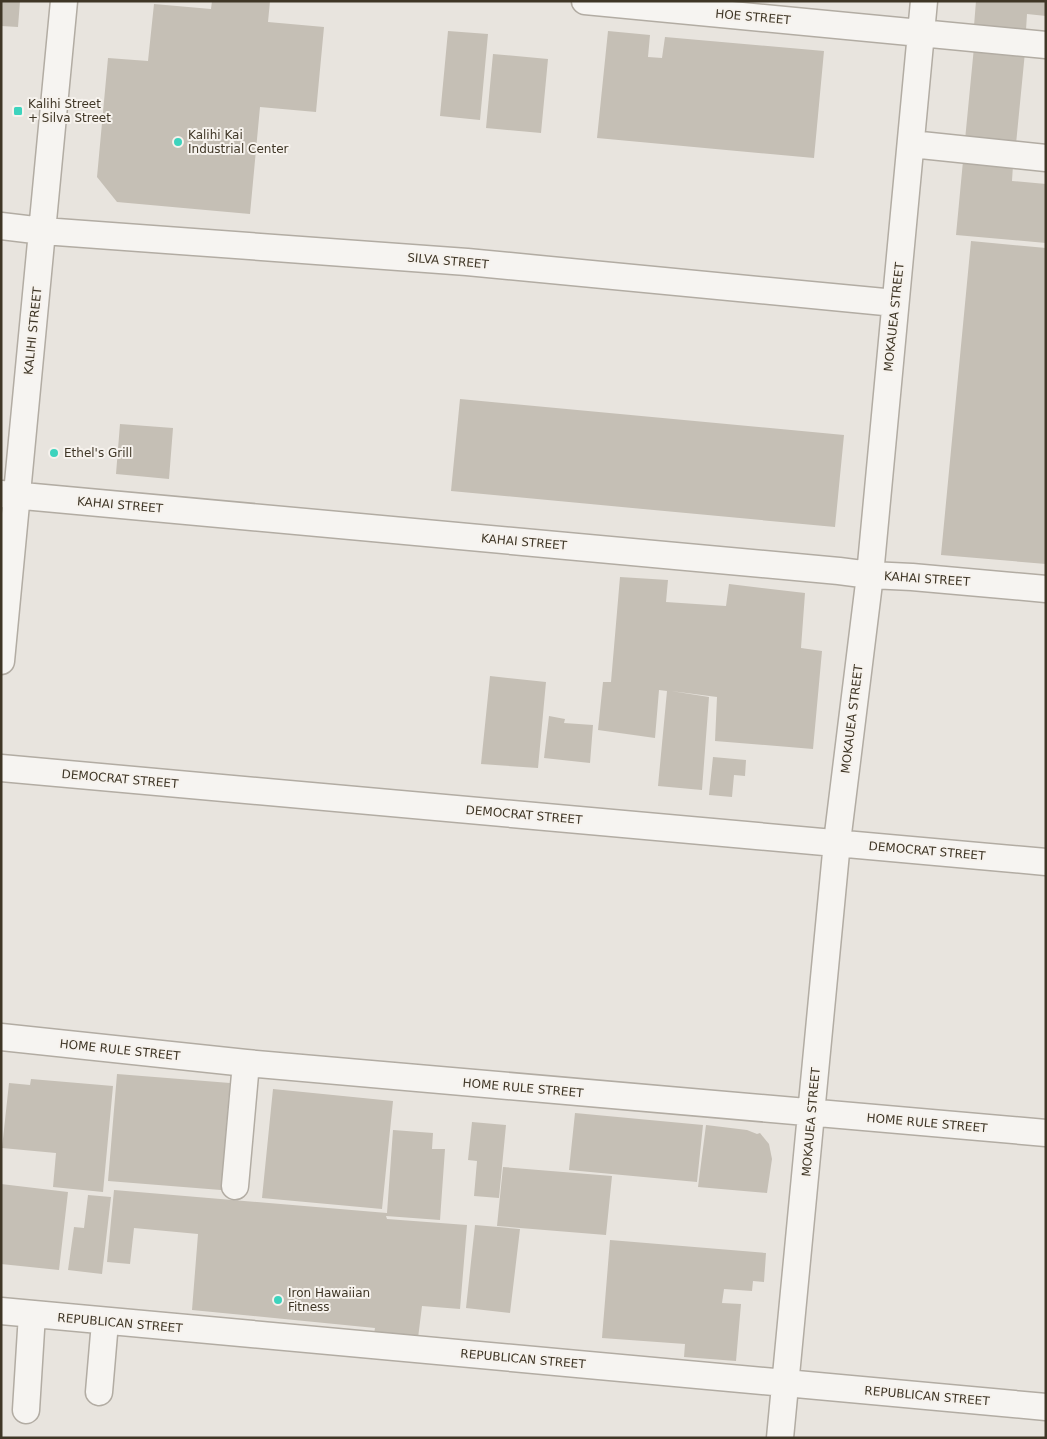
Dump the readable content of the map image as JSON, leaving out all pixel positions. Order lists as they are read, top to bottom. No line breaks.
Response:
{"streets":{"street":["HOE STREET","SILVA STREET","MOKAUEA STREET","KALIHI STREET","KAHAI STREET","DEMOCRAT STREET","HOME RULE STREET","REPUBLICAN STREET"]},"crossings":[["HOE STREET","MOKAUEA STREET"],["SILVA STREET","MOKAUEA STREET"],["SILVA STREET","KALIHI STREET"],["MOKAUEA STREET","KAHAI STREET"],["MOKAUEA STREET","DEMOCRAT STREET"],["MOKAUEA STREET","HOME RULE STREET"],["MOKAUEA STREET","REPUBLICAN STREET"],["KALIHI STREET","KAHAI STREET"]],"places":{"transit":["Kalihi Street + Silva Street"],"other":["Kalihi Kai Industrial Center","Ethel's Grill","Iron Hawaiian Fitness"]}}
